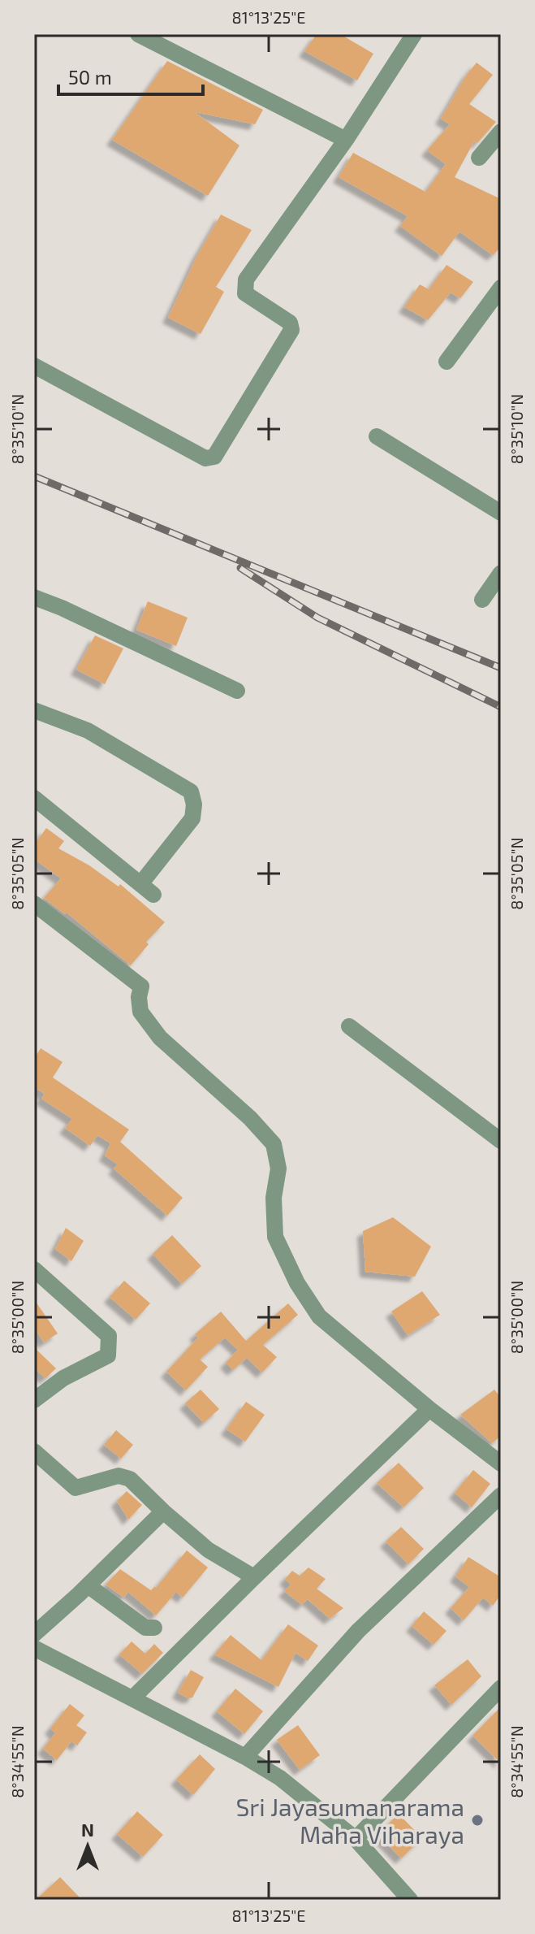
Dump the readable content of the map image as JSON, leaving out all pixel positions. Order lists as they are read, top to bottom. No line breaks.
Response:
{"places":["Sri Jayasumanarama Maha Viharaya"],"scale_bar":"50 m","north":"top","coordinates":["81°13'25\"E","8°35'10\"N","8°35'05\"N","8°35'00\"N","8°34'55\"N"]}
